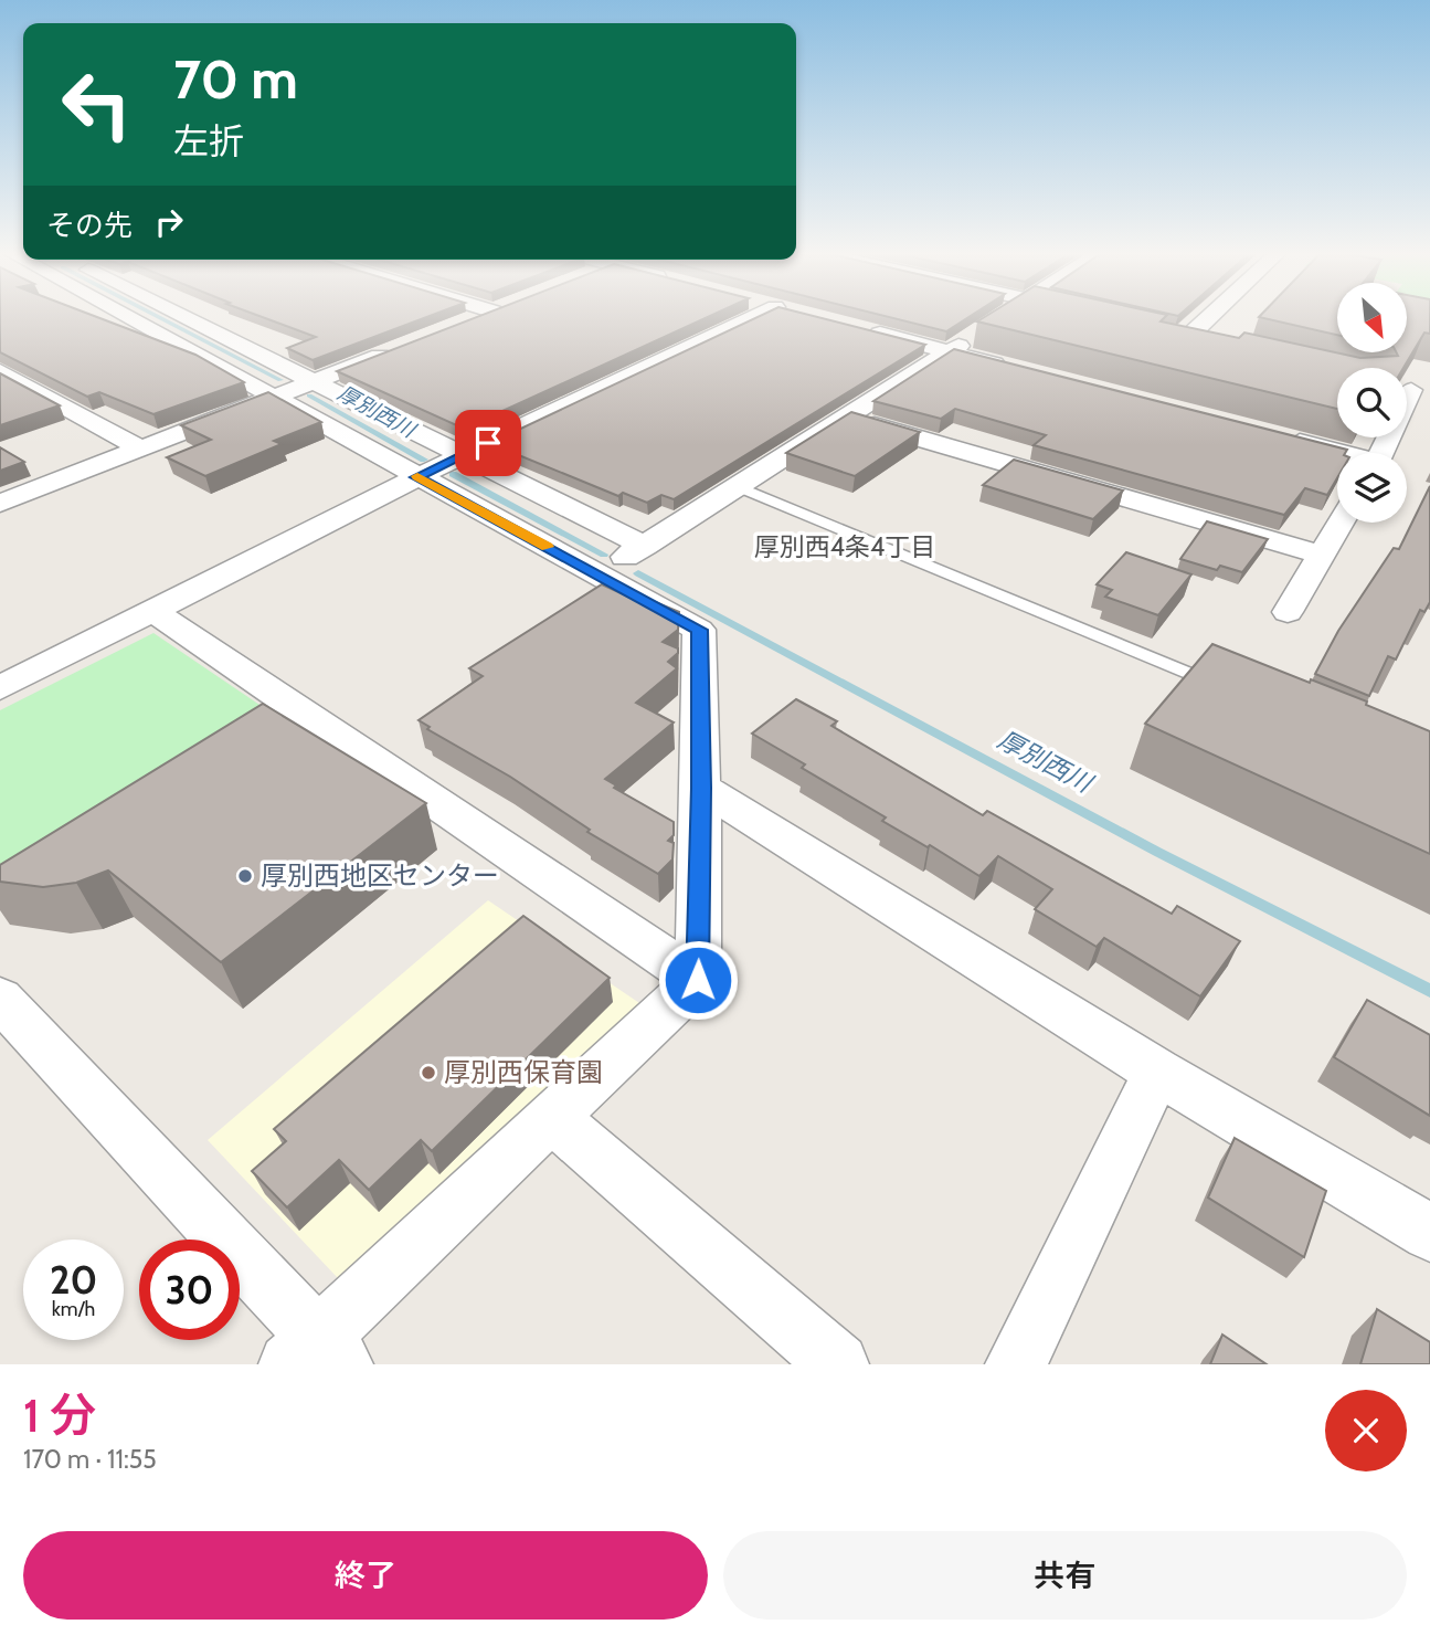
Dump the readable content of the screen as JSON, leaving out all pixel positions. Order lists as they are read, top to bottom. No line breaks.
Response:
{"districts":["厚別西4条4丁目"],"water":["厚別西川"],"places":["厚別西地区センター","厚別西保育園"],"north":"bottom right","page":{"turn":["70 m","左折"],"then":"その先","speed":"20 km/h","limit":"30","heading":["1 分","170 m · 11:55"],"buttons":["終了","共有"]}}
